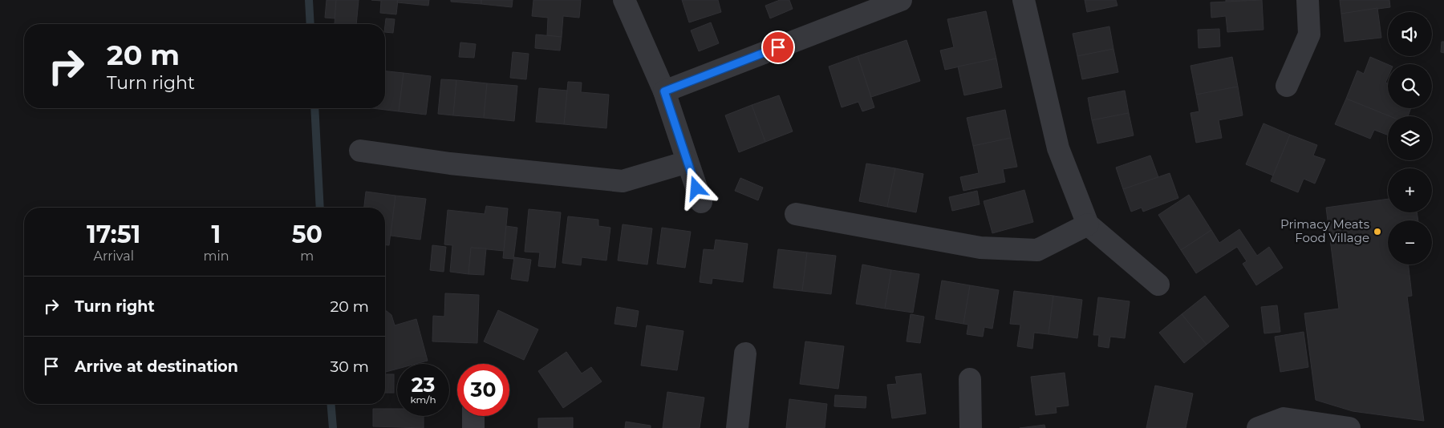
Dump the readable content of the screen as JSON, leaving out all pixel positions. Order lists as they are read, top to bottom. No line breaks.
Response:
{"places":["Primacy Meats Food Village"],"page":{"map_buttons":["+","−"],"turn":["20 m","Turn right"],"eta":["17:51","Arrival","1","min","50","m"],"list":[{"name":"Turn right","value":"20 m"},{"name":"Arrive at destination","value":"30 m"}],"speed":"23 km/h","limit":"30"}}
